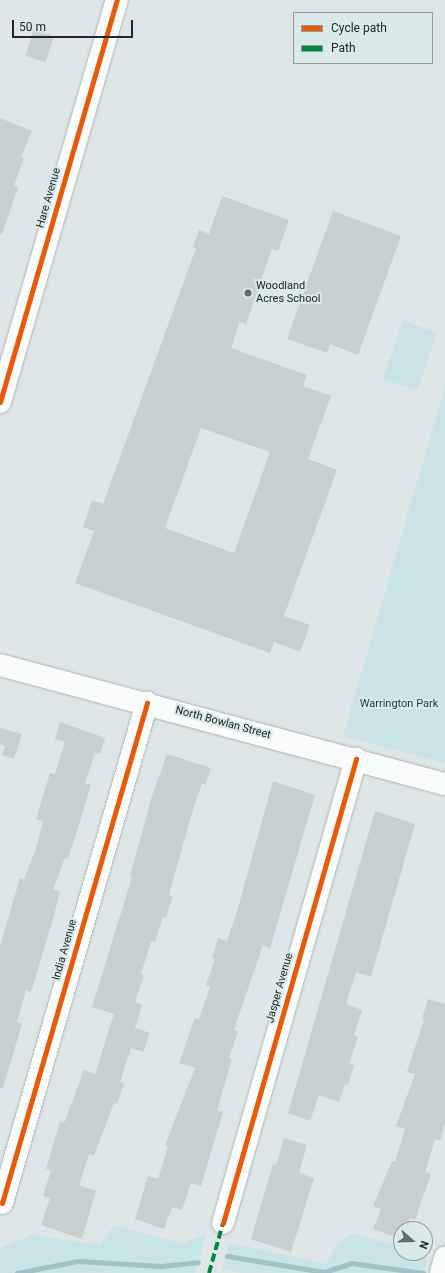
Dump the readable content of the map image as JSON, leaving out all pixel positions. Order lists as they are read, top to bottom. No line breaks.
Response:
{"streets":{"street":["Hare Avenue","North Bowlan Street","India Avenue","Jasper Avenue"]},"crossings":[["North Bowlan Street","India Avenue"],["North Bowlan Street","Jasper Avenue"]],"parks":["Warrington Park"],"places":["Woodland Acres School"],"legend":["Cycle path","Path"],"scale_bar":"50 m","north":"right"}
